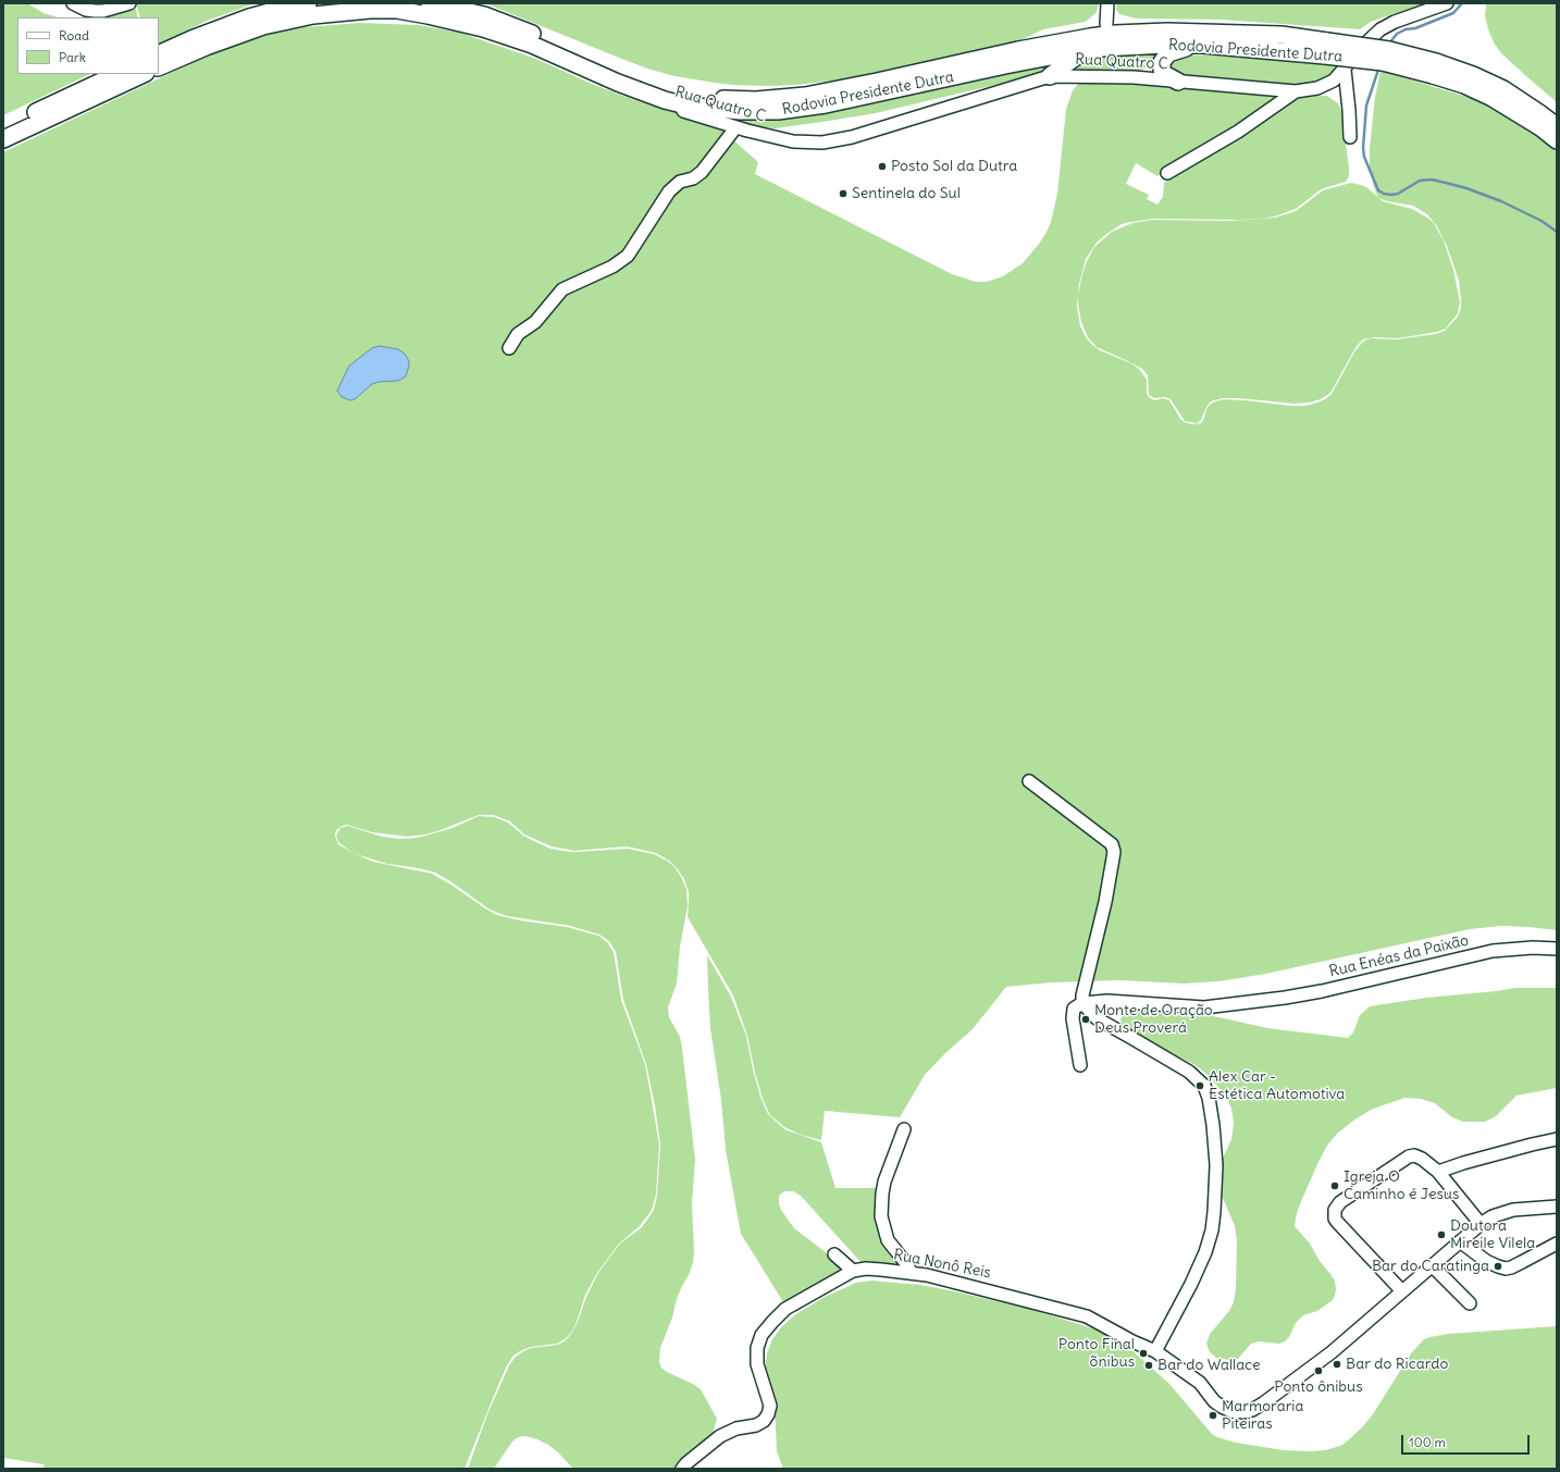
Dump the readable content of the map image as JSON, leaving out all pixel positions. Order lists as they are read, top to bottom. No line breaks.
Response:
{"streets":{"highway":["Rodovia Presidente Dutra"],"street":["Rua Quatro C","Rua Enéas da Paixão","Rua Nonô Reis"]},"crossings":[["Rodovia Presidente Dutra","Rua Quatro C"]],"places":["Posto Sol da Dutra","Sentinela do Sul","Monte de Oração Deus Proverá","Alex Car - Estética Automotiva","Igreja O Caminho é Jesus","Doutora Mireile Vilela","Bar do Caratinga","Ponto Final õnibus","Bar do Ricardo","Bar do Wallace","Ponto ônibus","Marmoraria Piteiras"],"legend":["Road","Park"],"scale_bar":"100 m"}
